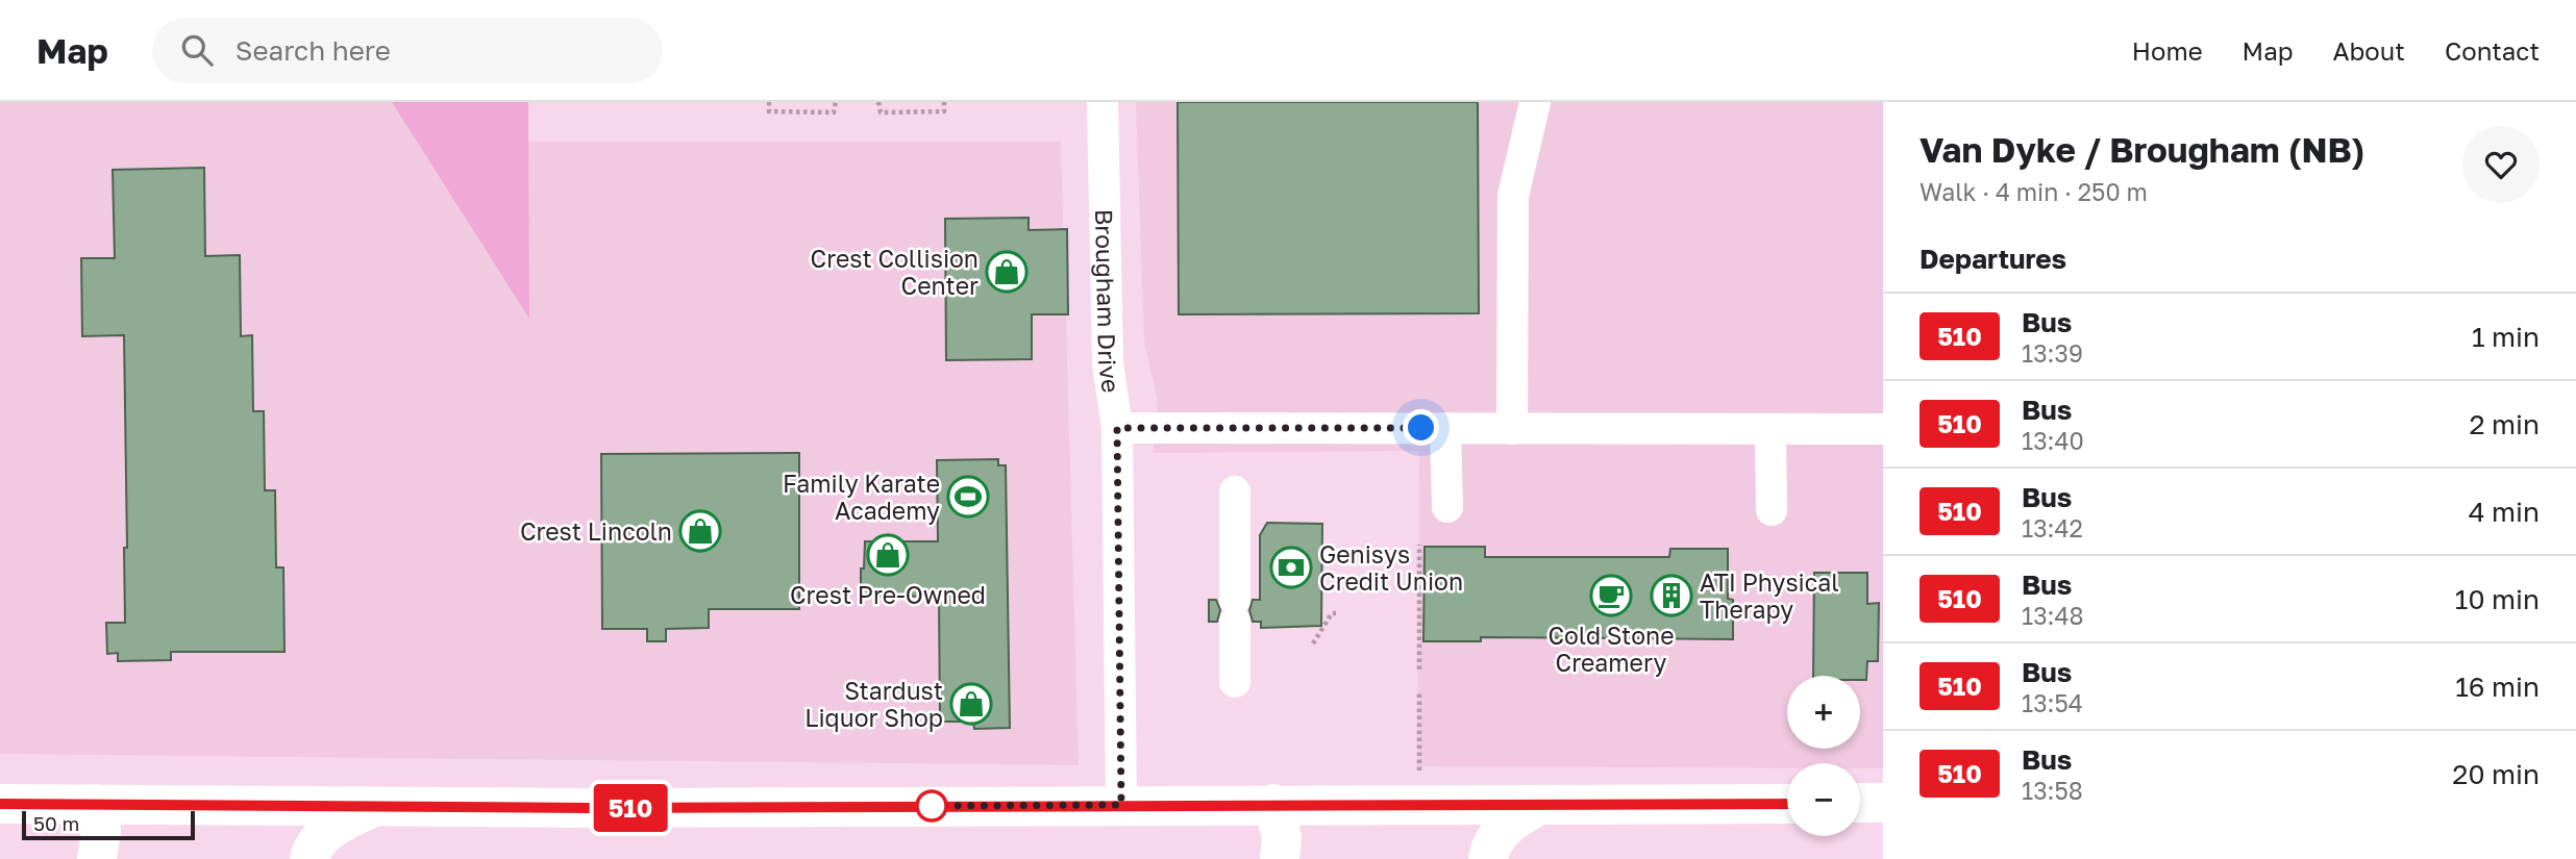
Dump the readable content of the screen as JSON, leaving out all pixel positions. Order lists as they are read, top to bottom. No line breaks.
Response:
{"streets":{"street":["Brougham Drive"]},"places":{"shop":["Crest Collision Center","Crest Lincoln","Crest Pre-Owned","Stardust Liquor Shop"],"sports":["Family Karate Academy"],"bank":["Genisys Credit Union"],"cafe":["Cold Stone Creamery"],"building":["ATI Physical Therapy"]},"lines":["bus line 510"],"scale_bar":"50 m","page":{"header":"Map","search":"Search here","nav":["Home","Map","About","Contact"],"on_map":"510","heading":[["Van Dyke / Brougham (NB)","Walk · 4 min · 250 m"],"Departures"],"list":[{"mark":"510","name":"Bus","note":"13:39","value":"1 min"},{"mark":"510","name":"Bus","note":"13:40","value":"2 min"},{"mark":"510","name":"Bus","note":"13:42","value":"4 min"},{"mark":"510","name":"Bus","note":"13:48","value":"10 min"},{"mark":"510","name":"Bus","note":"13:54","value":"16 min"},{"mark":"510","name":"Bus","note":"13:58","value":"20 min"}],"map_buttons":["+","−"],"scale":"50 m"}}
